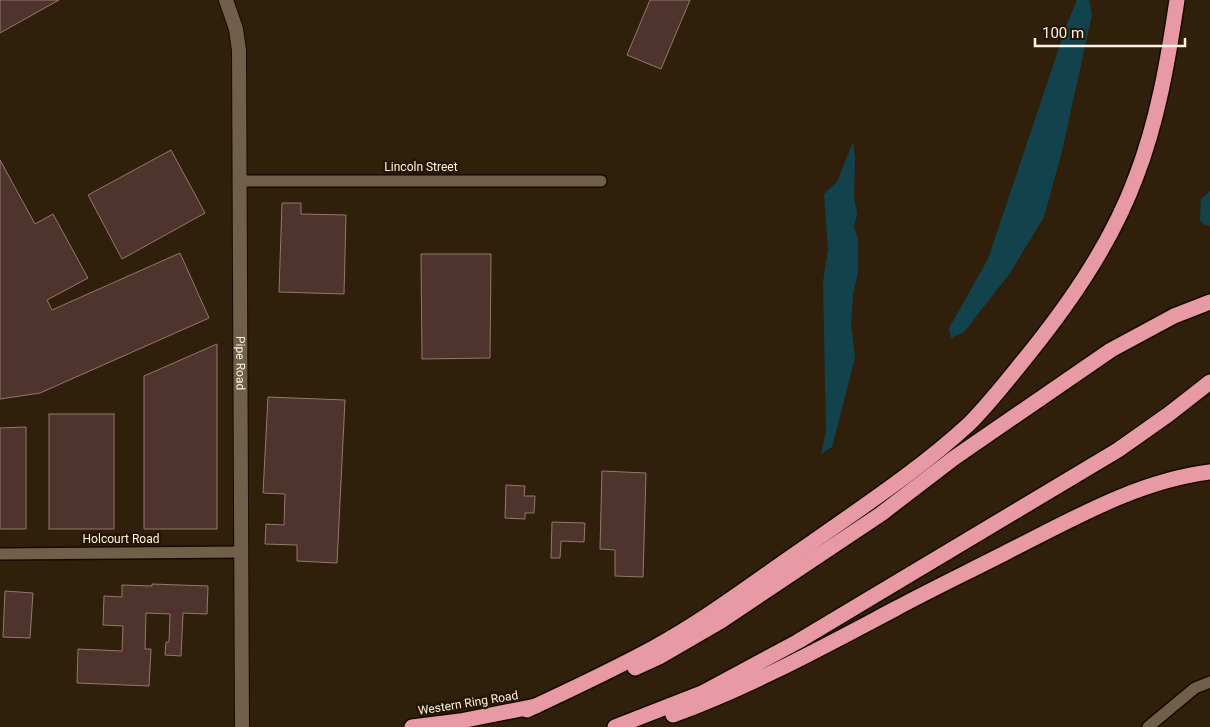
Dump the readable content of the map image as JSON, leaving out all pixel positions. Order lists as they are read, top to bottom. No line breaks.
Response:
{"streets":{"highway":["Western Ring Road"],"street":["Lincoln Street","Pipe Road","Holcourt Road"]},"crossings":[["Lincoln Street","Pipe Road"],["Pipe Road","Holcourt Road"]],"scale_bar":"100 m"}
